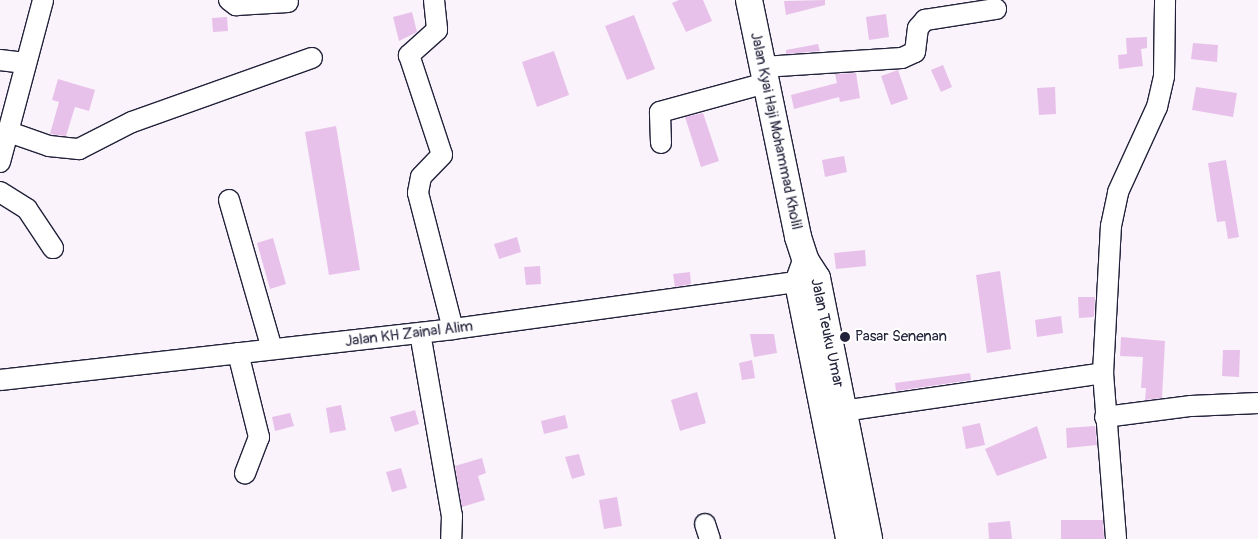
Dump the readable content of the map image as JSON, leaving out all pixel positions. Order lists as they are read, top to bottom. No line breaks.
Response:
{"streets":{"main road":["Jalan Kyai Haji Mohammad Kholil","Jalan Teuku Umar"],"street":["Jalan KH Zainal Alim"]},"crossings":[["Jalan Kyai Haji Mohammad Kholil","Jalan Teuku Umar"],["Jalan Kyai Haji Mohammad Kholil","Jalan KH Zainal Alim"],["Jalan Teuku Umar","Jalan KH Zainal Alim"]],"places":["Pasar Senenan"]}
